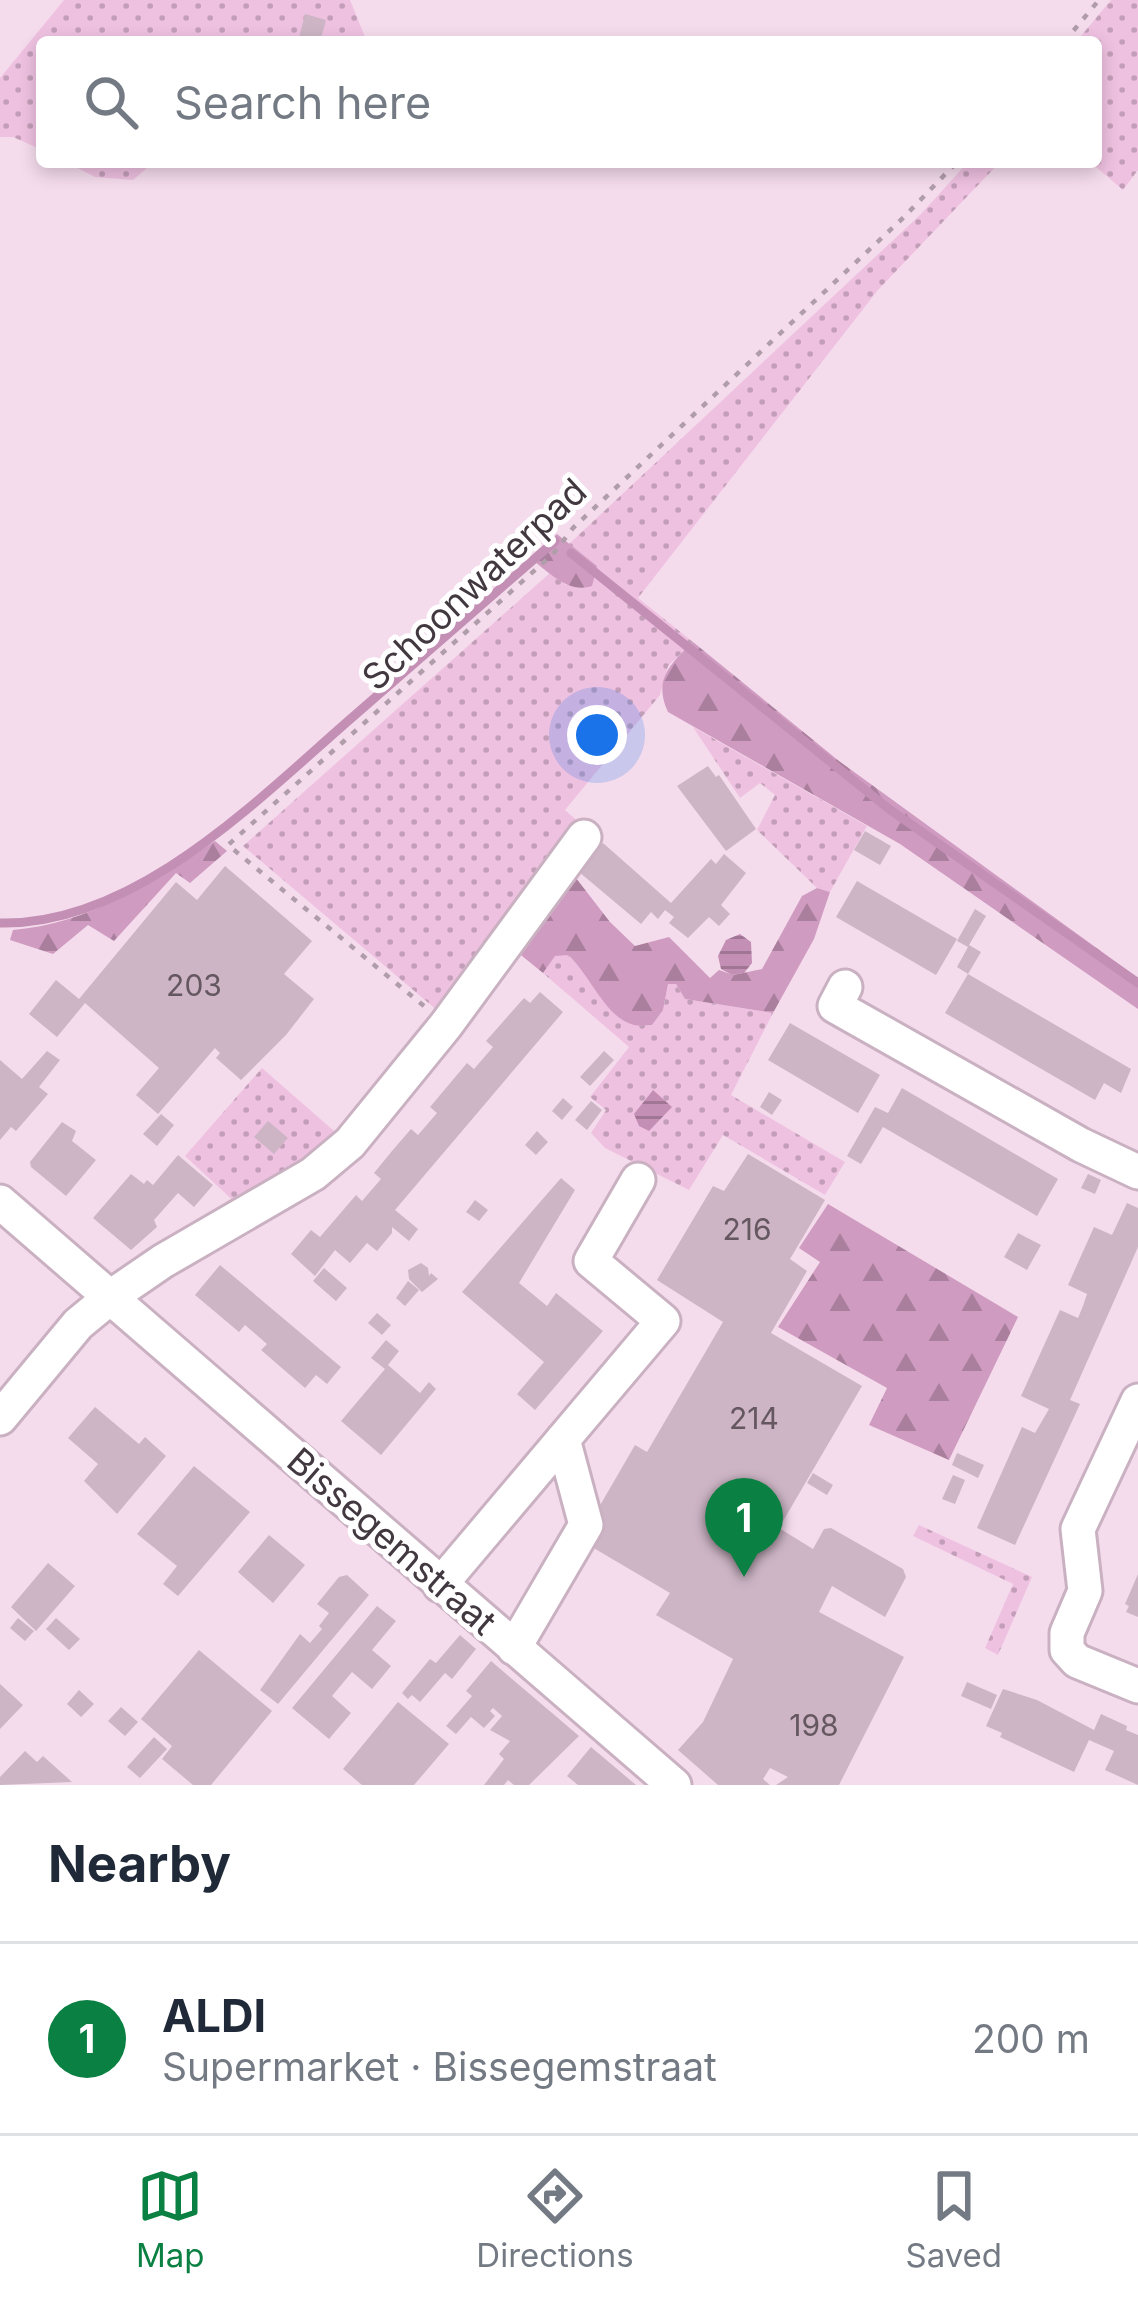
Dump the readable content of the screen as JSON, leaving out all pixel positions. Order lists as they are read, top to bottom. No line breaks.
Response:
{"streets":{"street":["Bissegemstraat"],"path":["Schoonwaterpad"]},"house_numbers":["203","216","214","198"],"page":{"search":"Search here","pins":"1","heading":"Nearby","list":[{"mark":"1","name":"ALDI","note":"Supermarket · Bissegemstraat","value":"200 m"}],"nav":["Map","Directions","Saved"]}}
